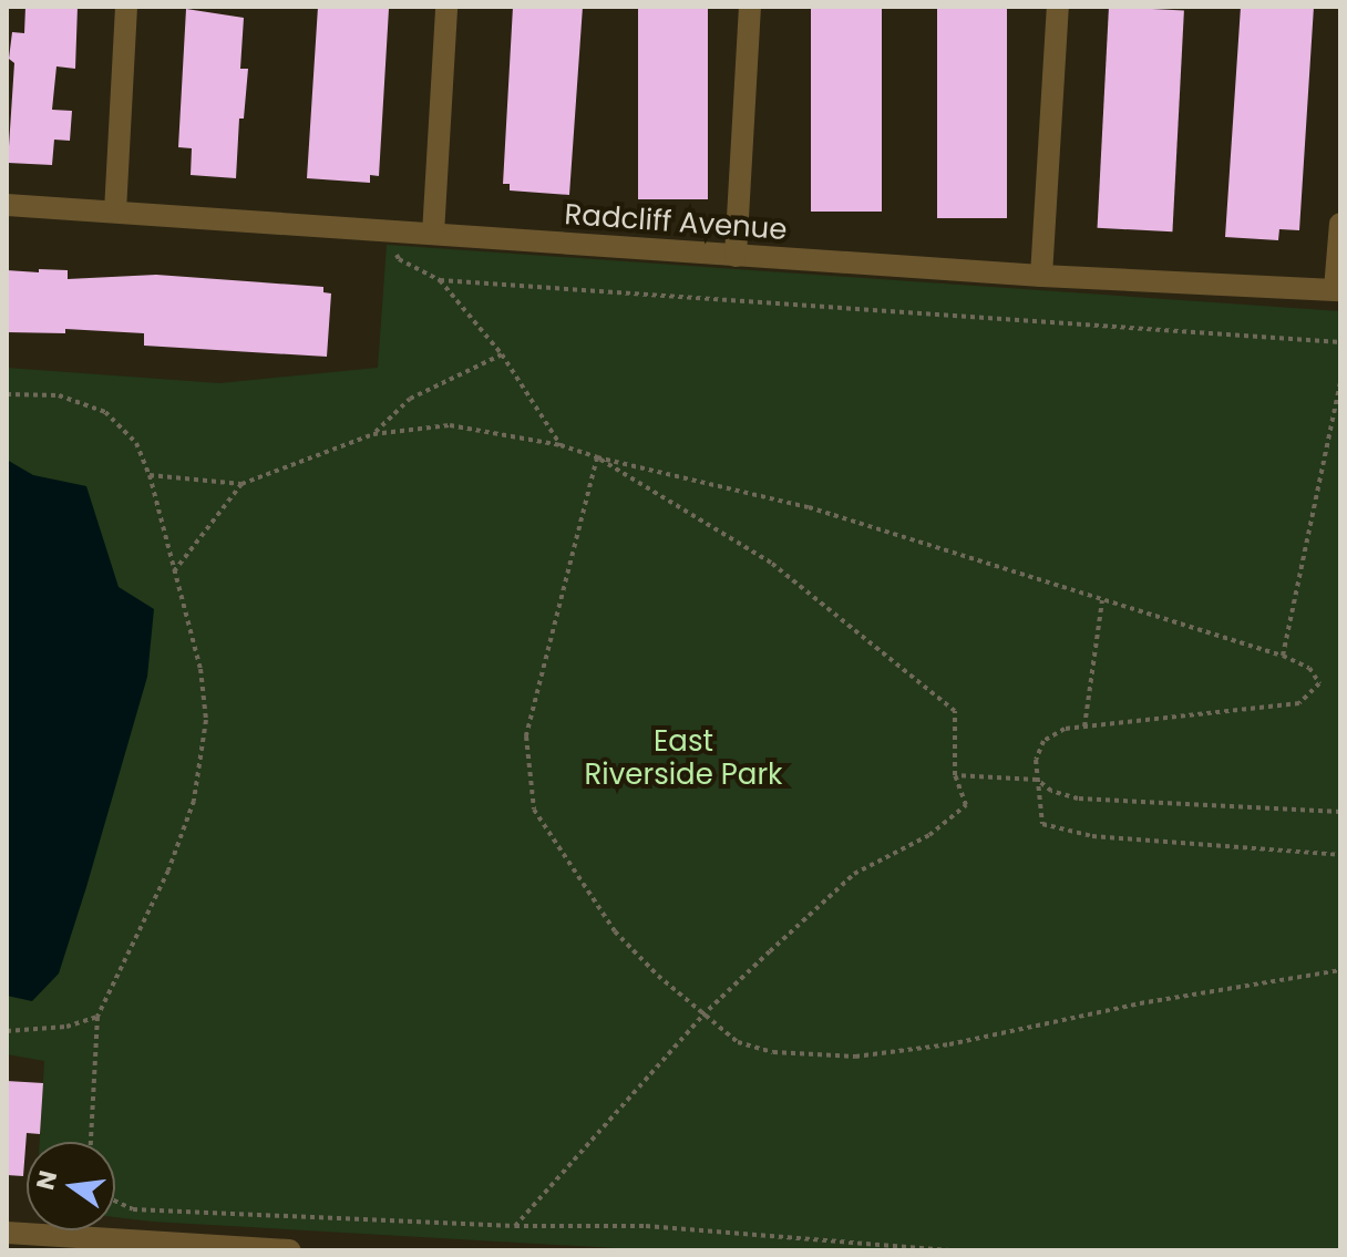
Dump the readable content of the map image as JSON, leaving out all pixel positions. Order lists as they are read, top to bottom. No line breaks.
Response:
{"streets":{"street":["Radcliff Avenue"]},"parks":["East Riverside Park"],"north":"left"}
